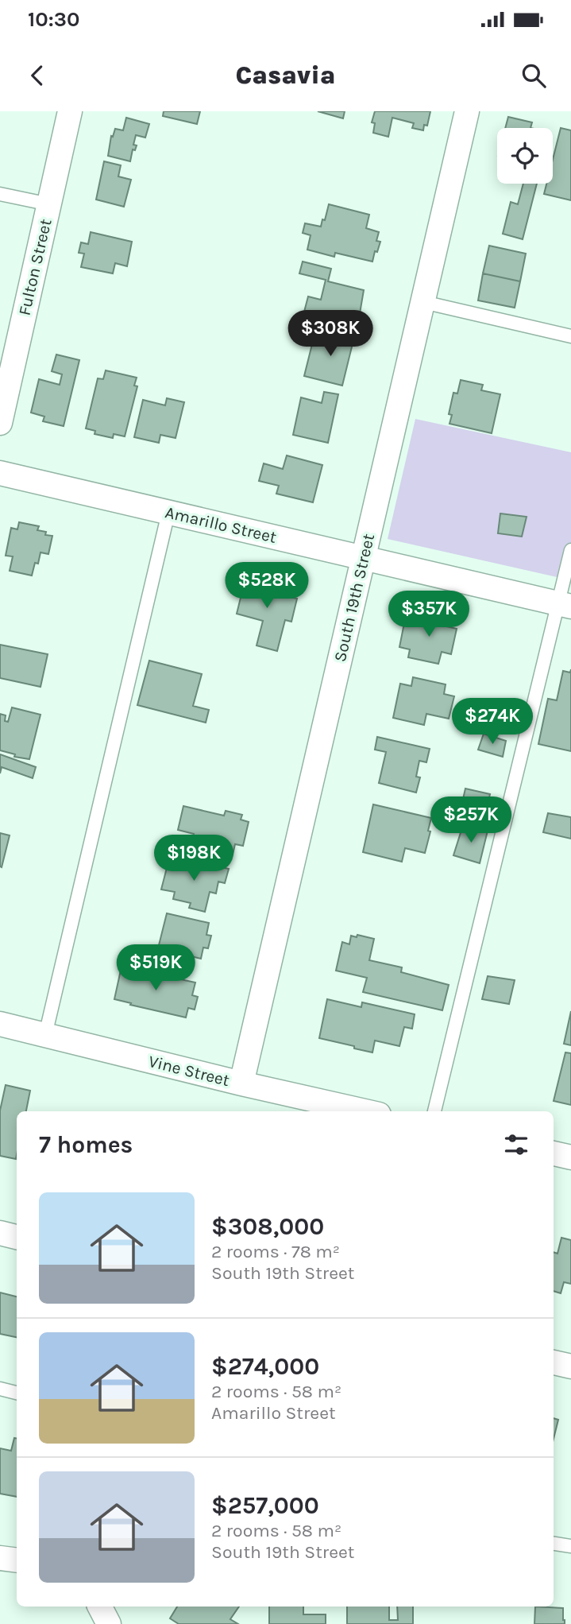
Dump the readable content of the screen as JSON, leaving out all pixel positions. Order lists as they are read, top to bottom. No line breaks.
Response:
{"streets":{"street":["Fulton Street","Amarillo Street","South 19th Street","Vine Street"]},"crossings":[["Amarillo Street","South 19th Street"],["South 19th Street","Vine Street"]],"page":{"status":"10:30","header":"Casavia","price":["$308K","$528K","$357K","$274K","$257K","$198K","$519K"],"heading":"7 homes","list":[{"name":"$308,000","note":"2 rooms · 78 m² · South 19th Street"},{"name":"$274,000","note":"2 rooms · 58 m² · Amarillo Street"},{"name":"$257,000","note":"2 rooms · 58 m² · South 19th Street"}]}}
